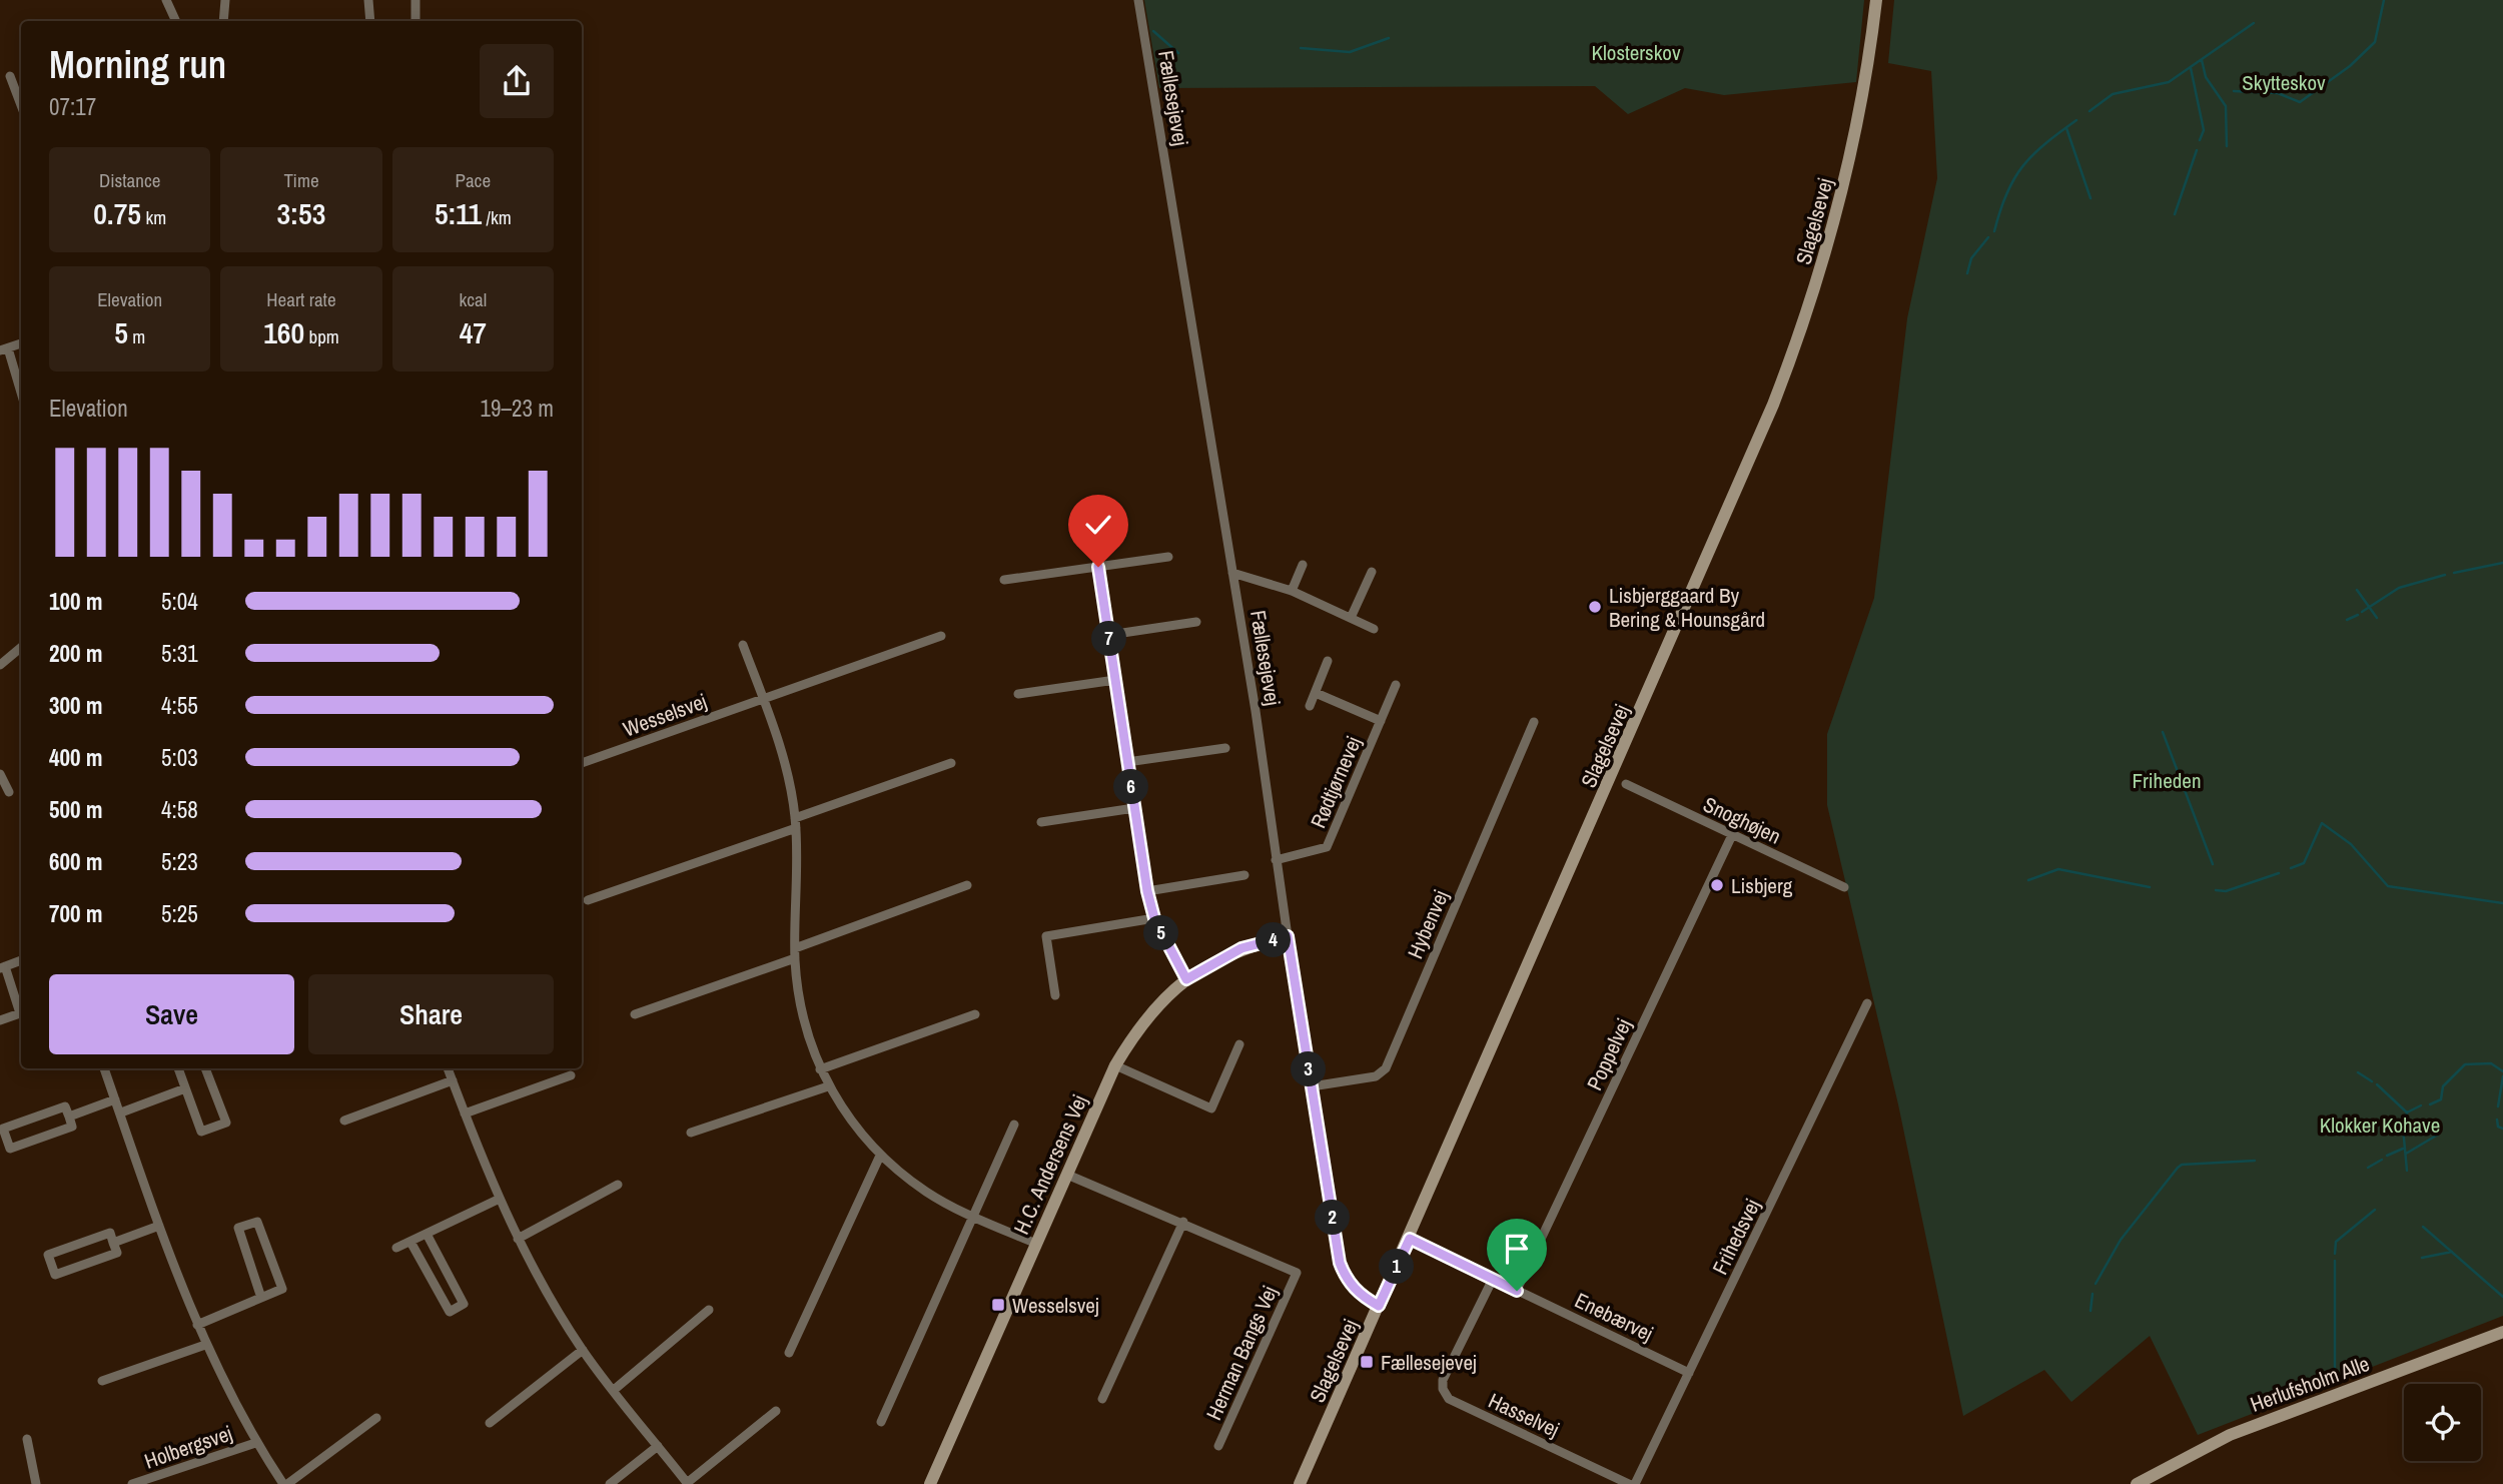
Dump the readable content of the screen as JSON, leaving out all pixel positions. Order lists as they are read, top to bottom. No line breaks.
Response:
{"streets":{"street":["Fællesejevej","Slagelsevej","Wesselsvej","Rødtjørnevej","Snoghøjen","Hybenvej","Poppelvej","H.C. Andersens Vej","Frihedsvej","Enebærvej","Herman Bangs Vej","Herlufsholm Alle","Hasselvej","Holbergsvej"]},"crossings":[["Fællesejevej","Slagelsevej"],["Fællesejevej","Rødtjørnevej"],["Fællesejevej","Hybenvej"],["Fællesejevej","H.C. Andersens Vej"],["Slagelsevej","Enebærvej"],["Snoghøjen","Poppelvej"],["Poppelvej","Enebærvej"],["H.C. Andersens Vej","Herman Bangs Vej"],["Frihedsvej","Enebærvej"],["Enebærvej","Hasselvej"]],"parks":["Klosterskov","Skytteskov","Friheden","Klokker Kohave"],"places":{"other":["Lisbjerggaard By Bering & Hounsgård","Lisbjerg"],"transit":["Wesselsvej","Fællesejevej"]},"page":{"heading":["Morning run","07:17"],"stats":[["Distance","0.75 km"],["Time","3:53"],["Pace","5:11 /km"],["Elevation","5 m"],["Heart rate","160 bpm"],["kcal","47"]],"chart":["Elevation","19–23 m"],"list":[{"name":"100 m","note":"5:04"},{"name":"200 m","note":"5:31"},{"name":"300 m","note":"4:55"},{"name":"400 m","note":"5:03"},{"name":"500 m","note":"4:58"},{"name":"600 m","note":"5:23"},{"name":"700 m","note":"5:25"}],"pins":["7","6","5","4","3","2","1"],"buttons":["Save","Share"]}}
